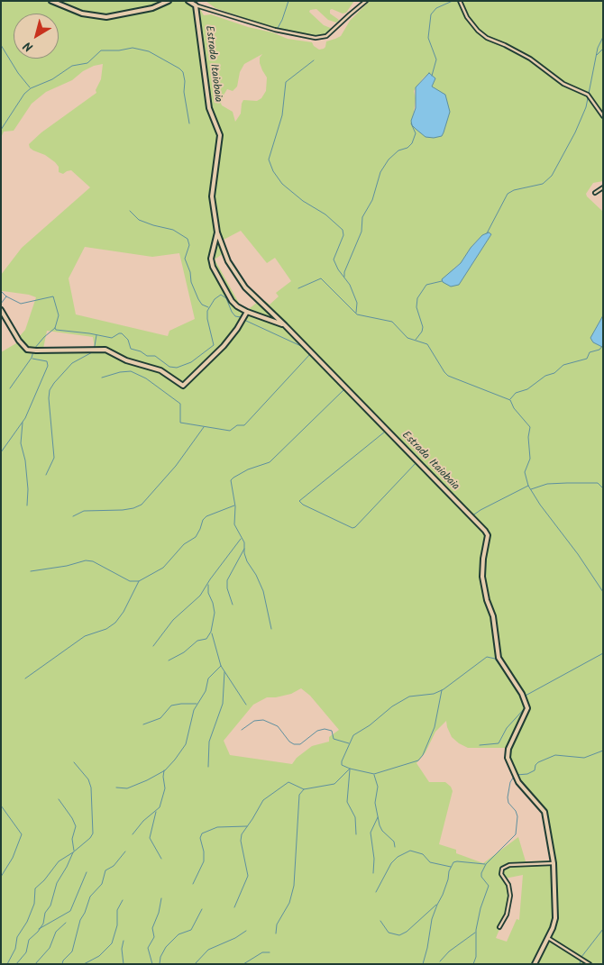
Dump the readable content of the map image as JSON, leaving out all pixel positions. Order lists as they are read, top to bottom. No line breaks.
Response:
{"streets":{"street":["Estrada Itaiobaia"]},"north":"bottom left"}
